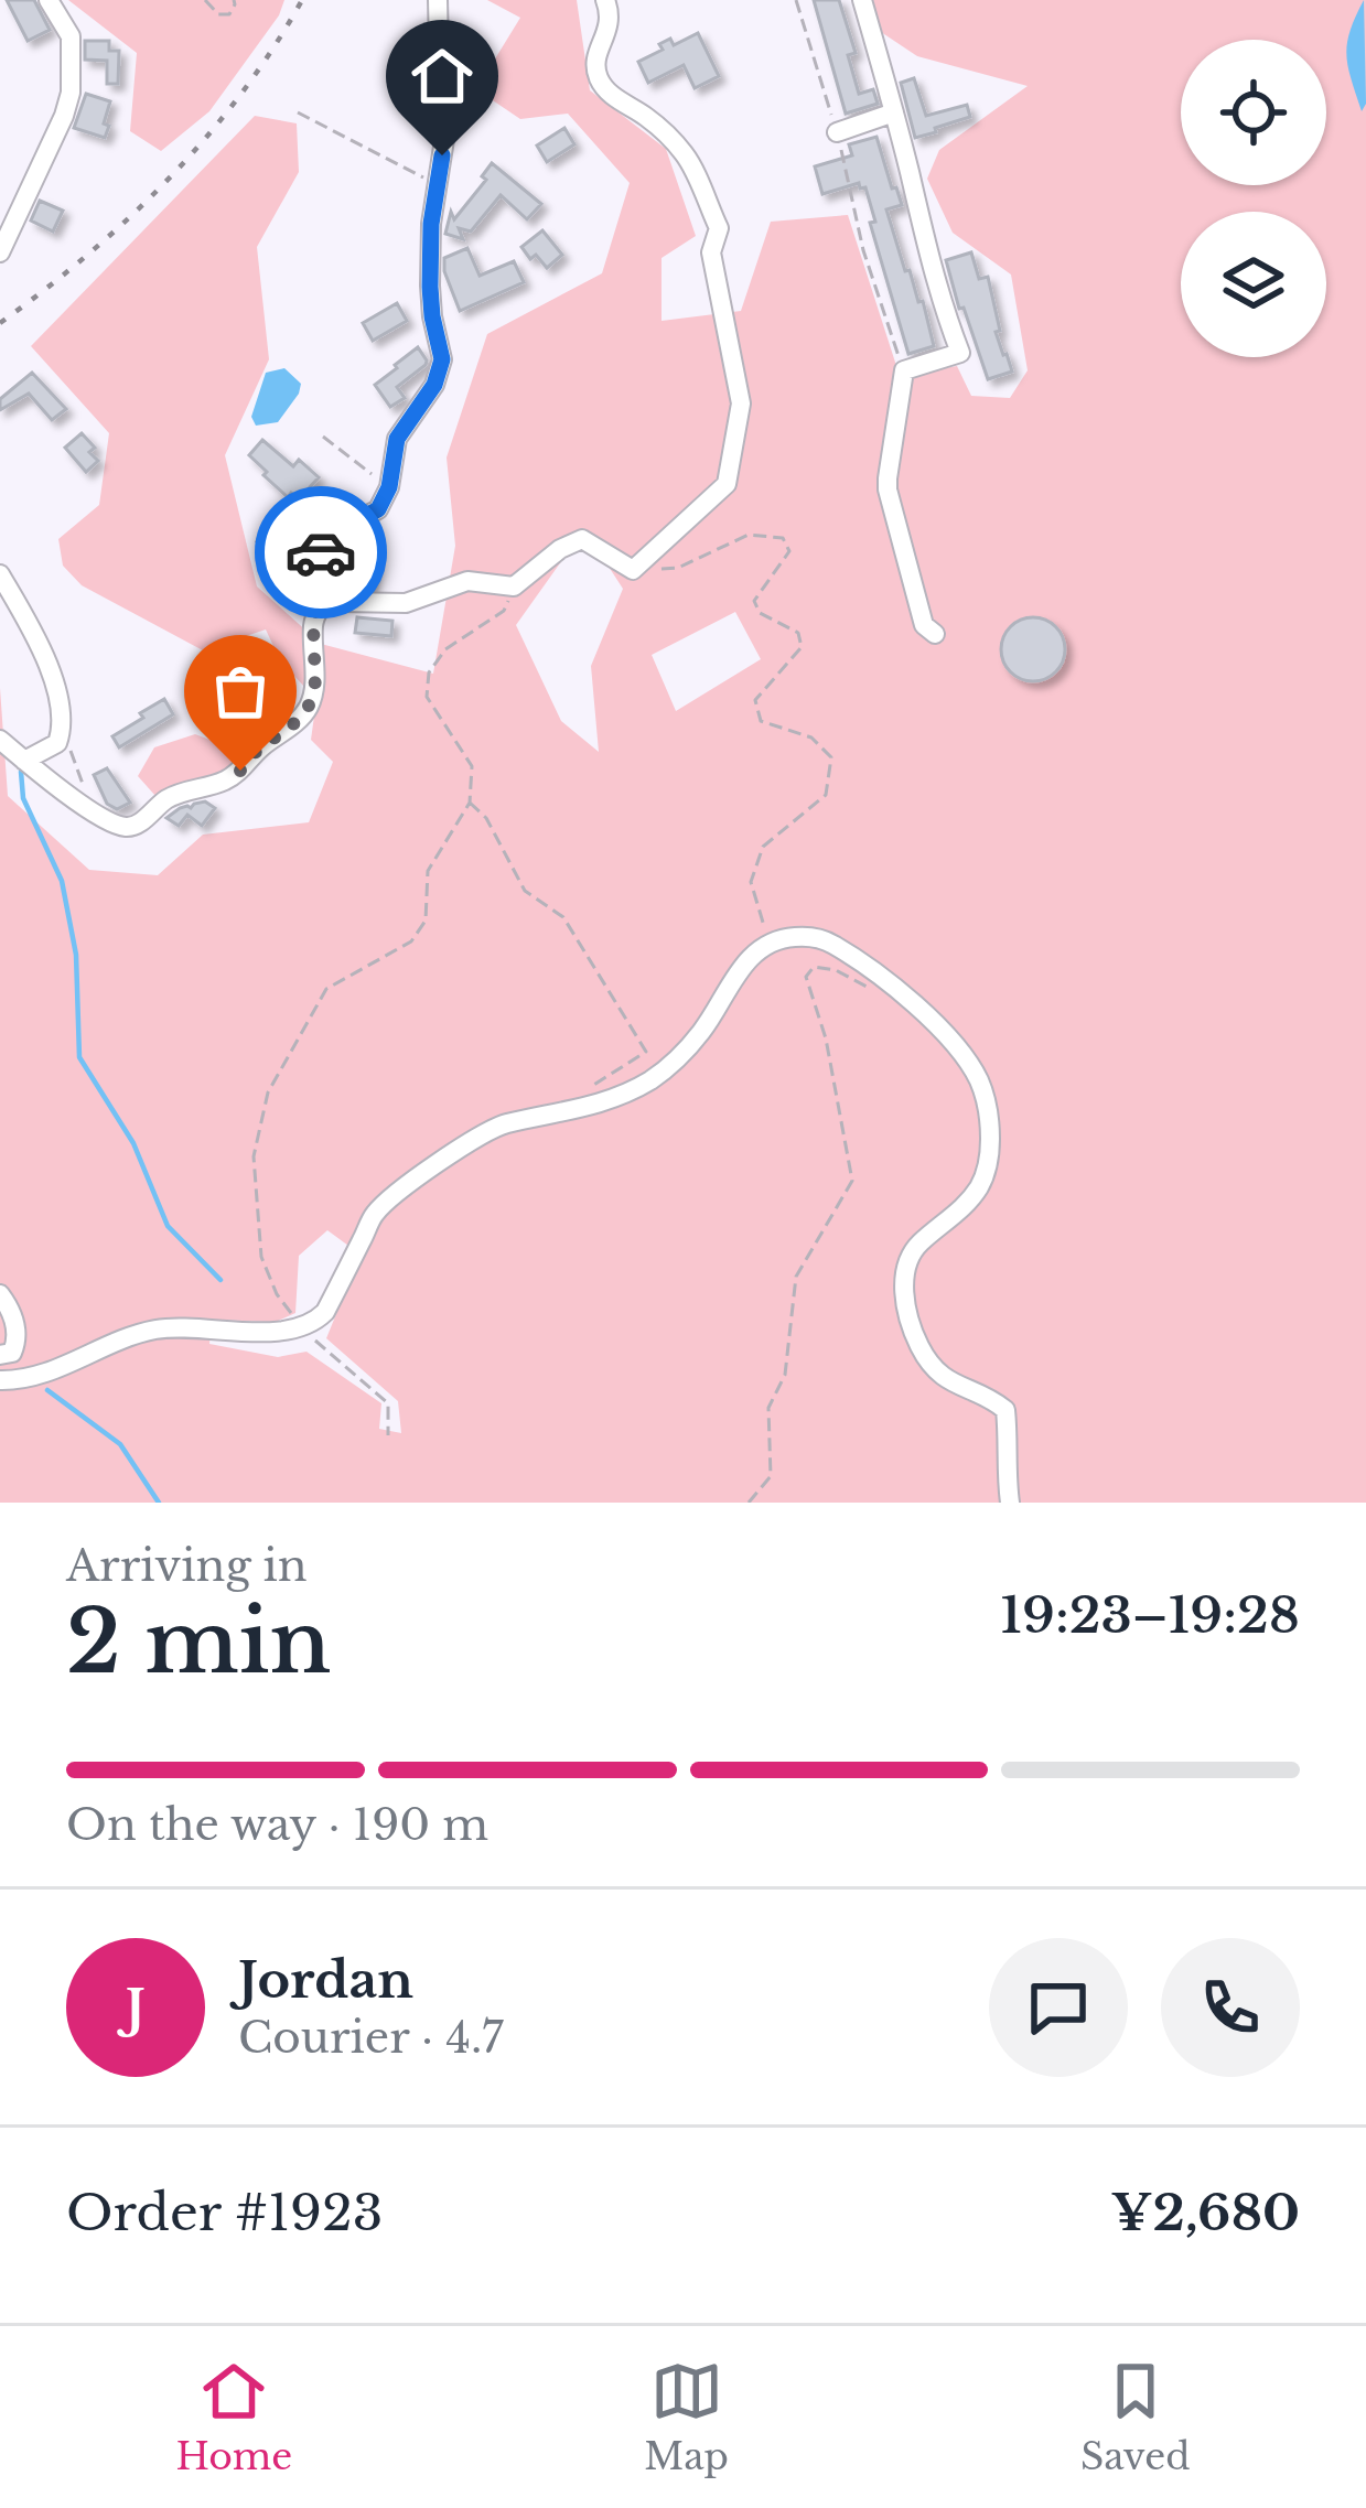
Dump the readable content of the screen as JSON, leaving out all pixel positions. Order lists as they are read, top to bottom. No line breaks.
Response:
{"page":{"heading":["2 min","Arriving in","19:23–19:28"],"panel":["Jordan","Courier · 4.7","Order #1923","¥2,680"],"bar":"On the way · 190 m","round":"J","tabs":["Home","Map","Saved"]}}
